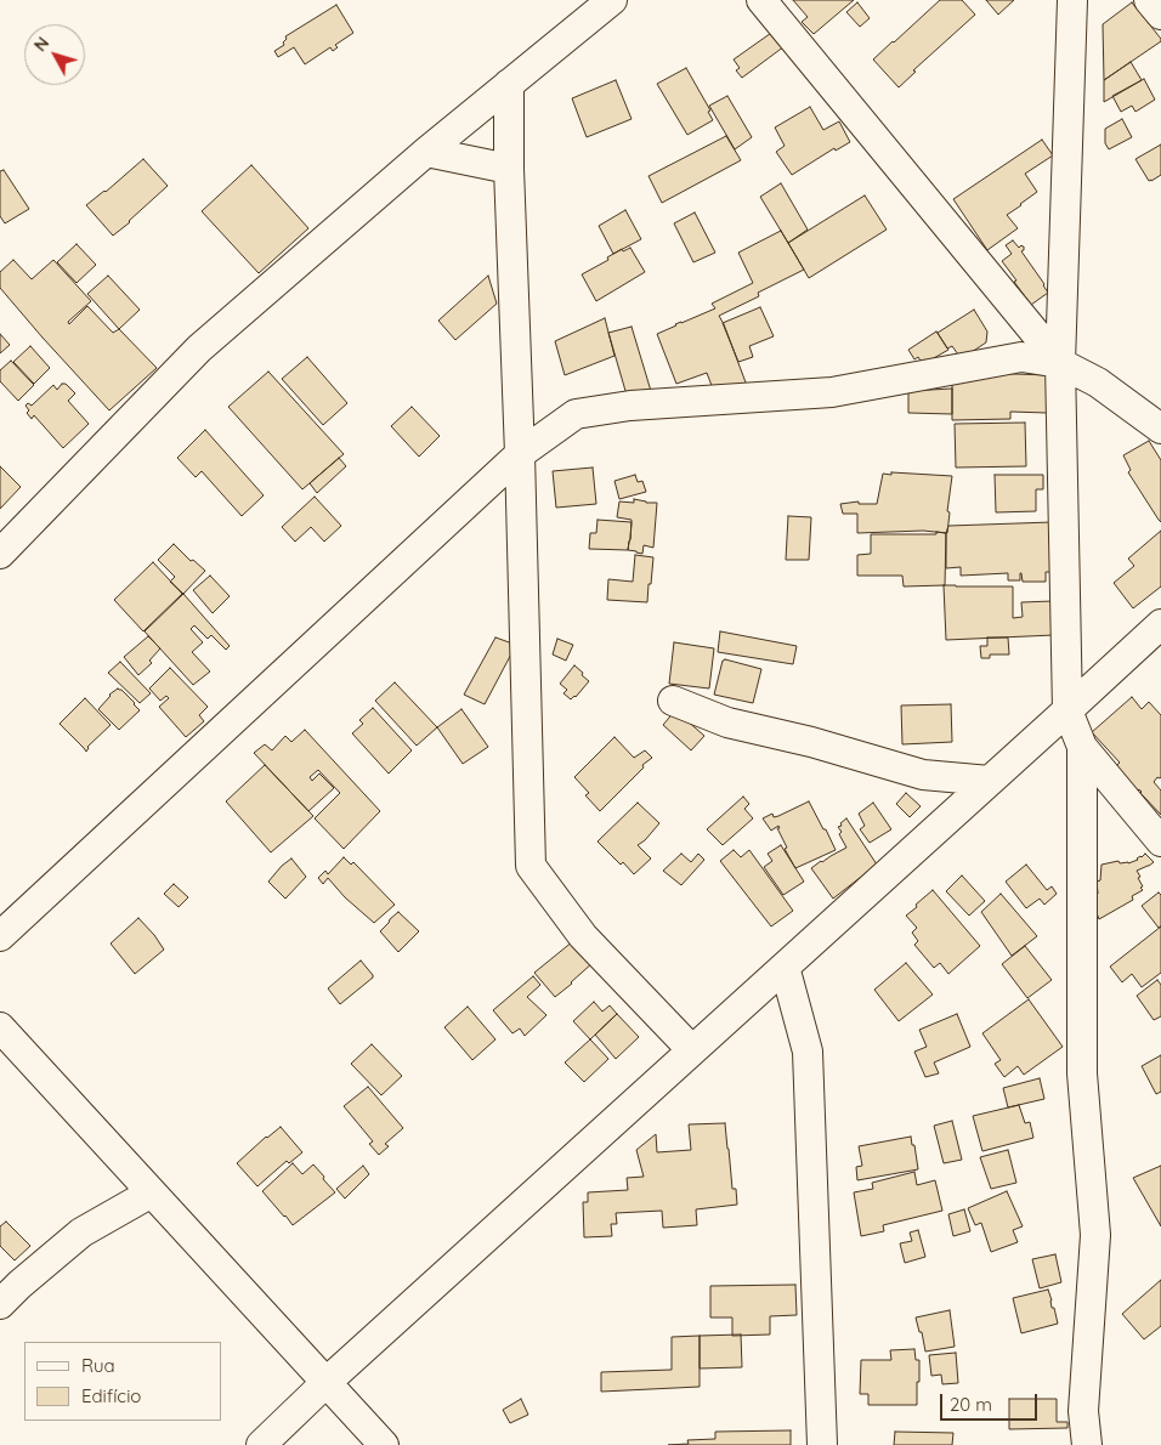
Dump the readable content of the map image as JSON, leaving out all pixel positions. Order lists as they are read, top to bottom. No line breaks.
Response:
{"legend":["Rua","Edifício"],"scale_bar":"20 m","north":"top left"}
